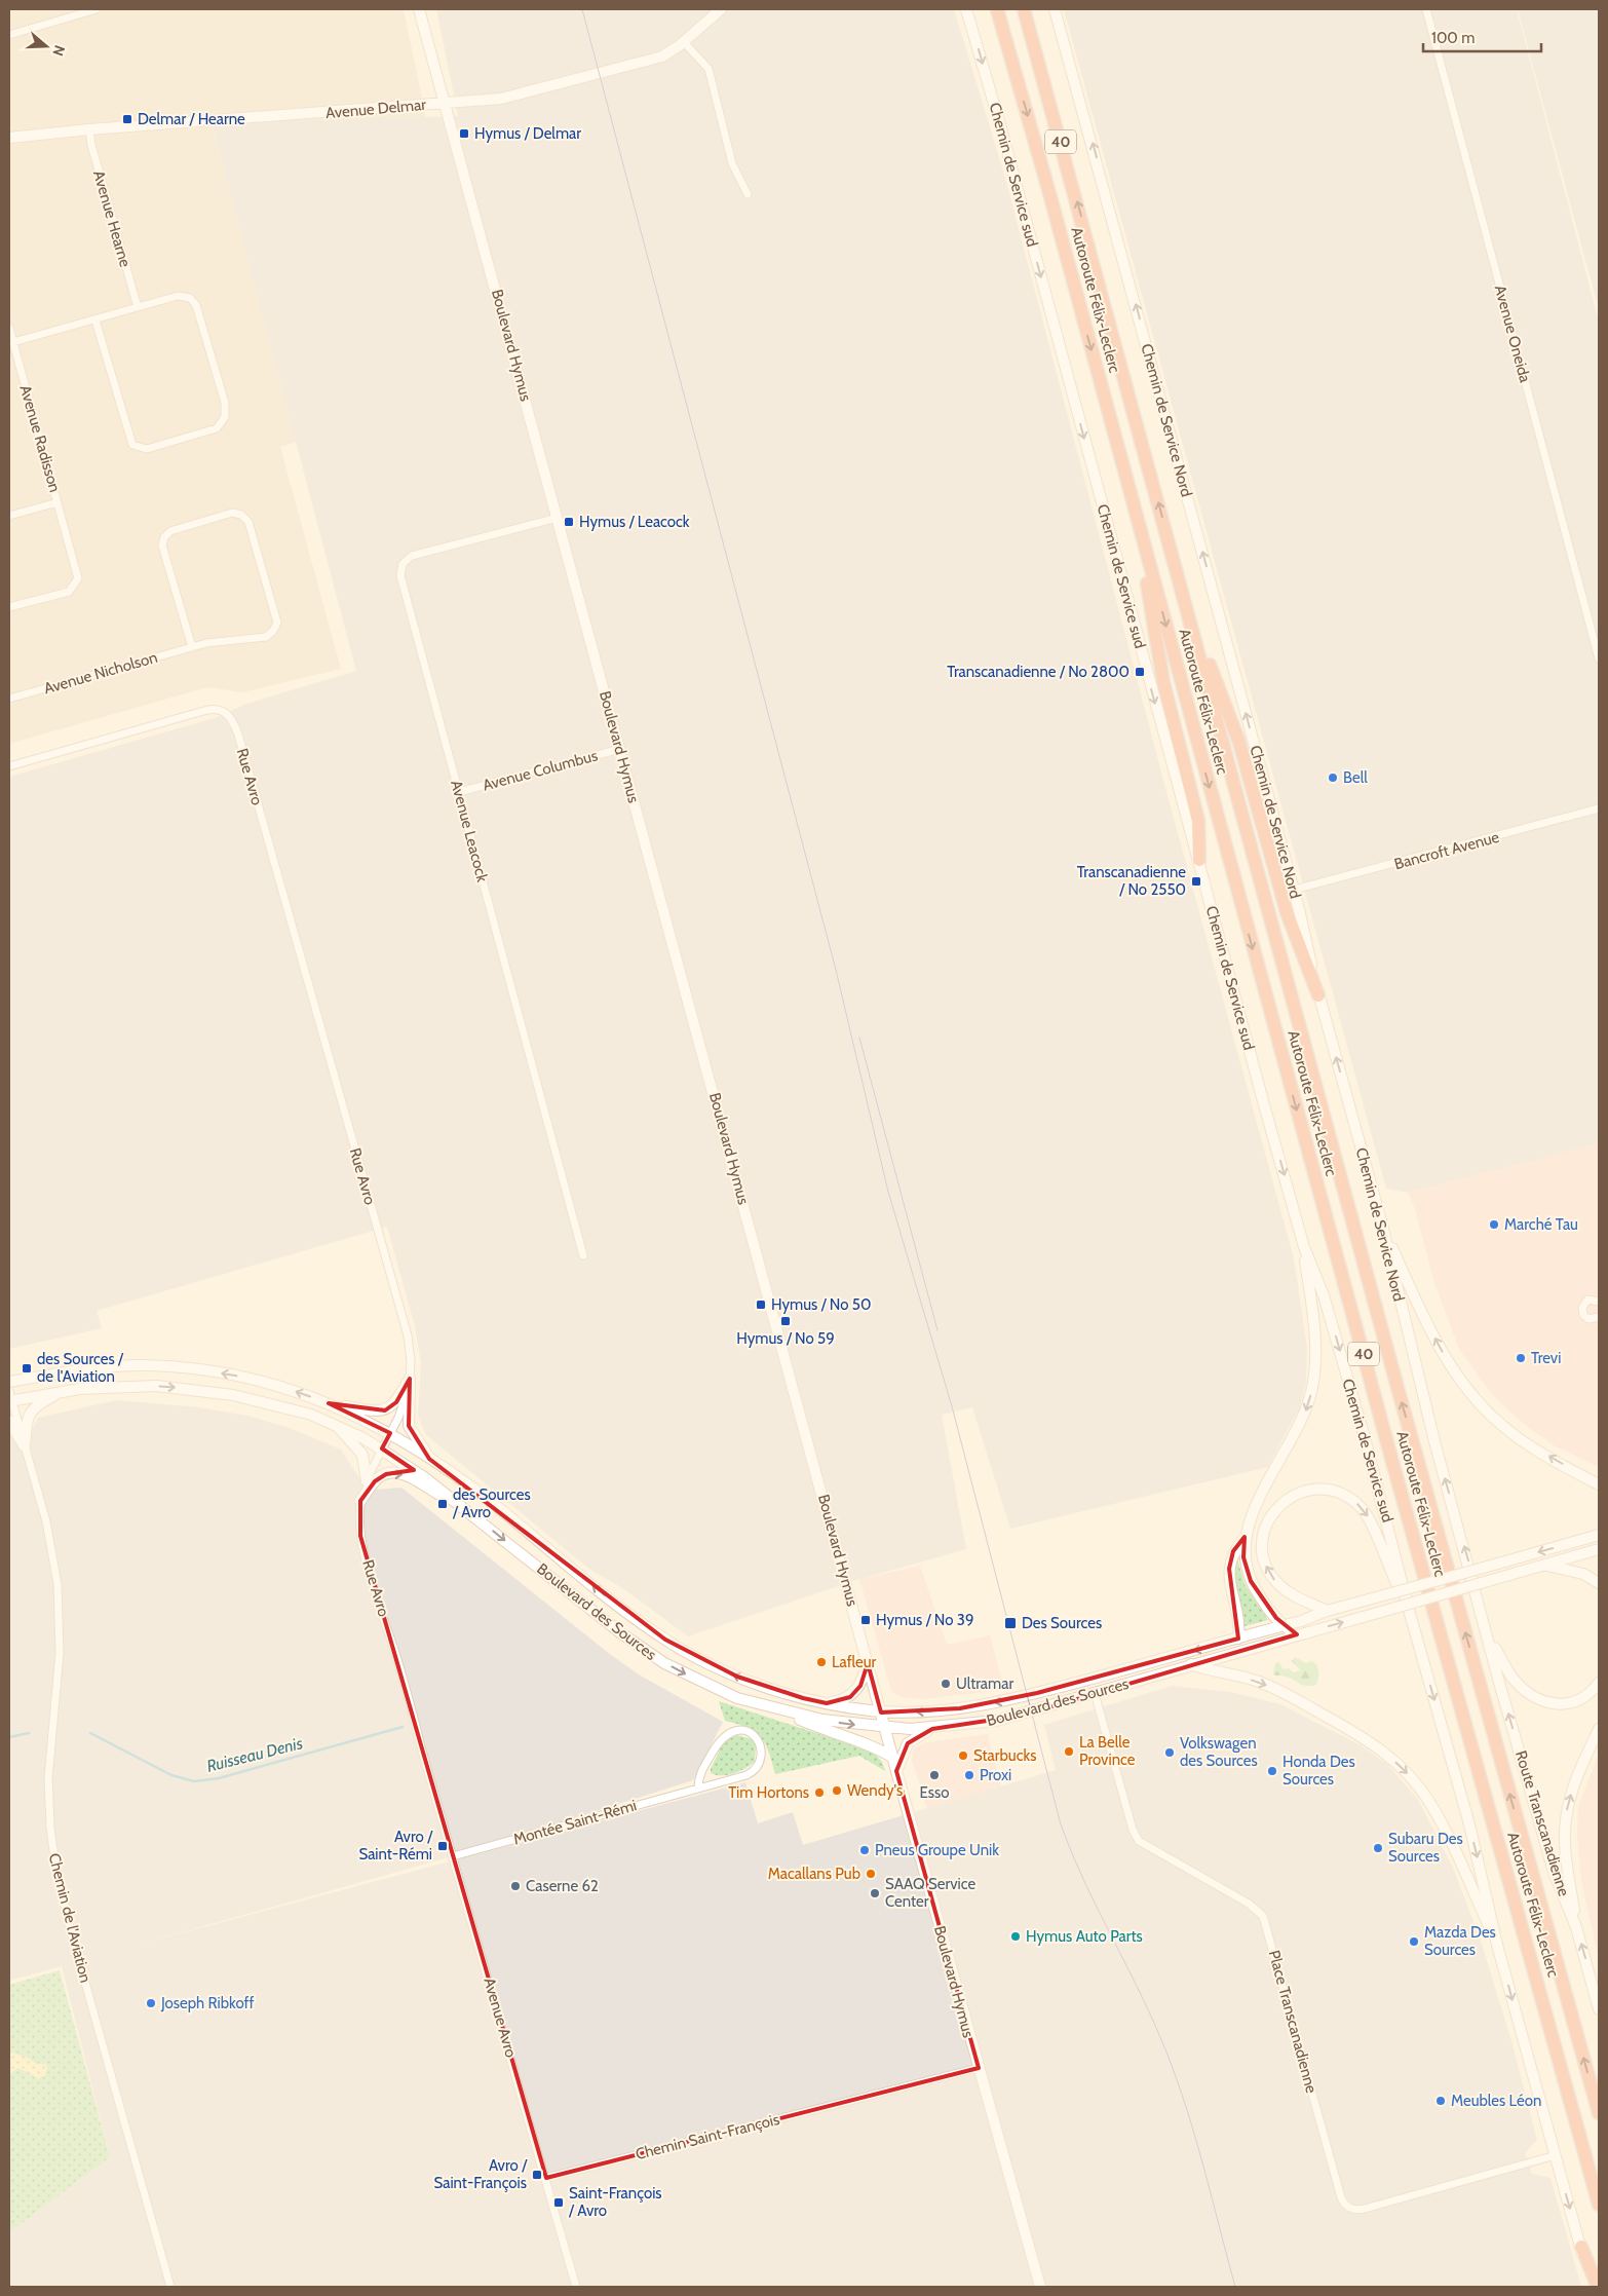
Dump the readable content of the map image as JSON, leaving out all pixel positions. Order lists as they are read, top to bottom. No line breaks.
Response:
{"streets":{"highway":["40","Autoroute Félix-Leclerc"],"main road":["Avenue Delmar","Chemin de Service sud","Boulevard Hymus","Chemin de Service Nord","Boulevard des Sources","Route Transcanadienne"],"street":["Avenue Hearne","Avenue Oneida","Avenue Radisson","Avenue Nicholson","Avenue Columbus","Rue Avro","Avenue Leacock","Bancroft Avenue","Montée Saint-Rémi","Chemin de l'Aviation","Avenue Avro","Place Transcanadienne","Chemin Saint-François"]},"crossings":[["Avenue Delmar","Avenue Hearne"],["Avenue Delmar","Boulevard Hymus"],["Boulevard Hymus","Avenue Columbus"],["Boulevard Hymus","Avenue Leacock"],["Boulevard Hymus","Boulevard des Sources"],["Boulevard Hymus","Chemin Saint-François"],["Chemin de Service Nord","Bancroft Avenue"],["Chemin de Service Nord","Route Transcanadienne"],["Avenue Columbus","Avenue Leacock"],["Rue Avro","Boulevard des Sources"],["Rue Avro","Montée Saint-Rémi"],["Rue Avro","Avenue Avro"],["Boulevard des Sources","Chemin de l'Aviation"],["Boulevard des Sources","Place Transcanadienne"],["Montée Saint-Rémi","Avenue Avro"],["Avenue Avro","Chemin Saint-François"]],"one_way":["Chemin de Service sud","Chemin de Service Nord","Route Transcanadienne"],"water":["Ruisseau Denis"],"places":{"transit":["Delmar / Hearne","Hymus / Delmar","Hymus / Leacock","Transcanadienne / No 2800","Transcanadienne / No 2550","Hymus / No 50","Hymus / No 59","des Sources / de l'Aviation","des Sources / Avro","Hymus / No 39","Des Sources","Avro / Saint-Rémi","Avro / Saint-François","Saint-François / Avro"],"other":["Bell","Marché Tau","Trevi","Lafleur","Ultramar","La Belle Province","Volkswagen des Sources","Starbucks","Honda Des Sources","Esso","Proxi","Wendy's","Tim Hortons","Subaru Des Sources","Pneus Groupe Unik","Macallans Pub","Caserne 62","SAAQ Service Center","Hymus Auto Parts","Mazda Des Sources","Joseph Ribkoff","Meubles Léon"]},"scale_bar":"100 m","north":"right"}
